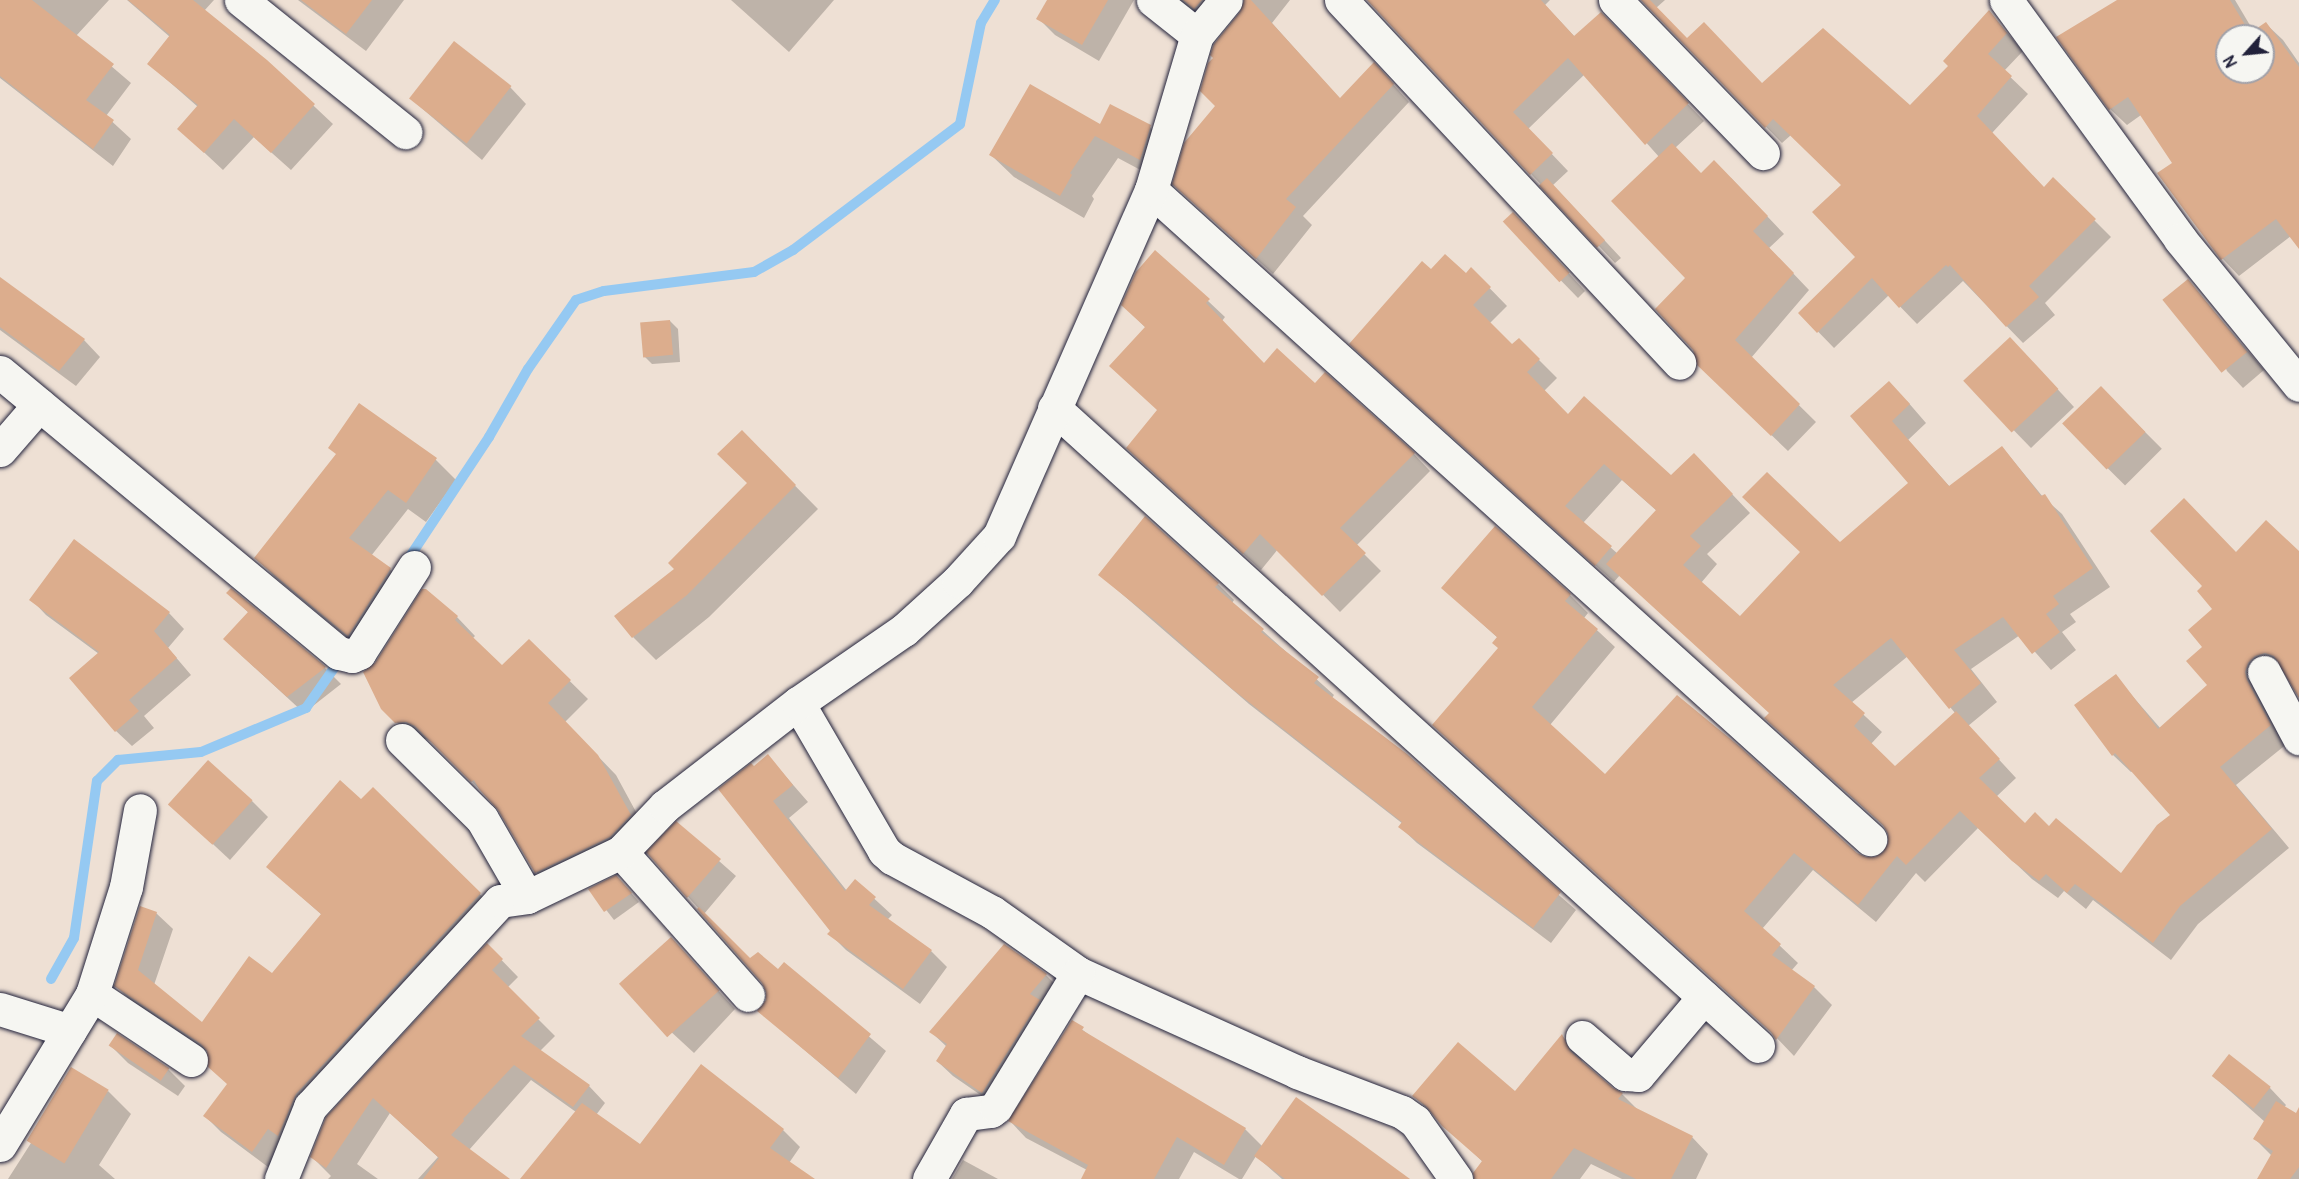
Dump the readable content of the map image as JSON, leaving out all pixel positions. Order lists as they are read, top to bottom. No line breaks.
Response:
{"north":"bottom left"}
